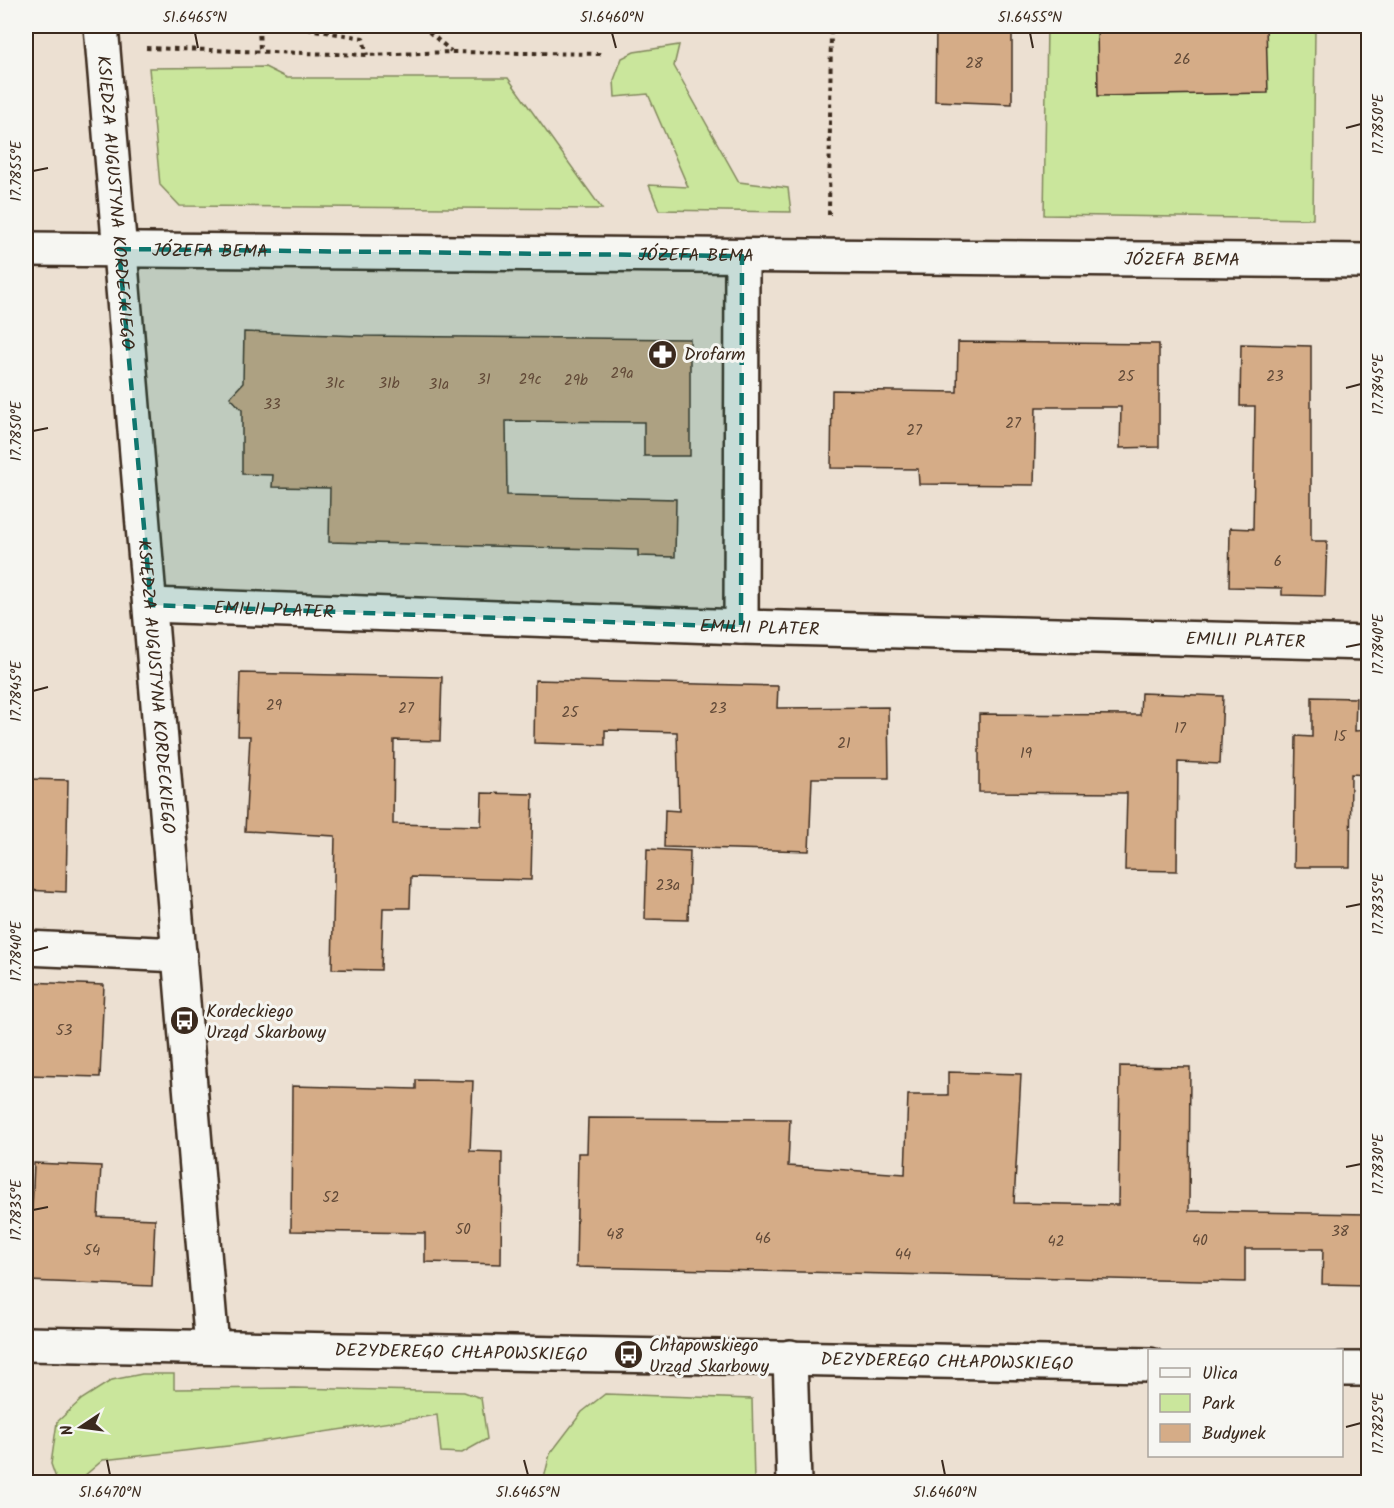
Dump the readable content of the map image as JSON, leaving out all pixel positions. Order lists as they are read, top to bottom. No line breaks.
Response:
{"streets":{"street":["KSIĘDZA AUGUSTYNA KORDECKIEGO","JÓZEFA BEMA","EMILII PLATER","DEZYDEREGO CHŁAPOWSKIEGO"]},"crossings":[["KSIĘDZA AUGUSTYNA KORDECKIEGO","JÓZEFA BEMA"],["KSIĘDZA AUGUSTYNA KORDECKIEGO","EMILII PLATER"],["KSIĘDZA AUGUSTYNA KORDECKIEGO","DEZYDEREGO CHŁAPOWSKIEGO"]],"places":{"pharmacy":["Drofarm"],"bus stop":["Kordeckiego Urząd Skarbowy","Chłapowskiego Urząd Skarbowy"]},"house_numbers":["26","28","29a","25","23","31","29c","29b","31c","31b","31a","33","27","27","6","29","27","23","25","17","15","21","19","23a","53","52","50","38","48","46","40","42","54","44"],"legend":["Ulica","Park","Budynek"],"north":"left","coordinates":["51.6465°N","51.6460°N","51.6455°N","17.7850°E","17.7855°E","17.7845°E","17.7840°E","17.7835°E","17.7830°E","17.7825°E","51.6470°N"]}
